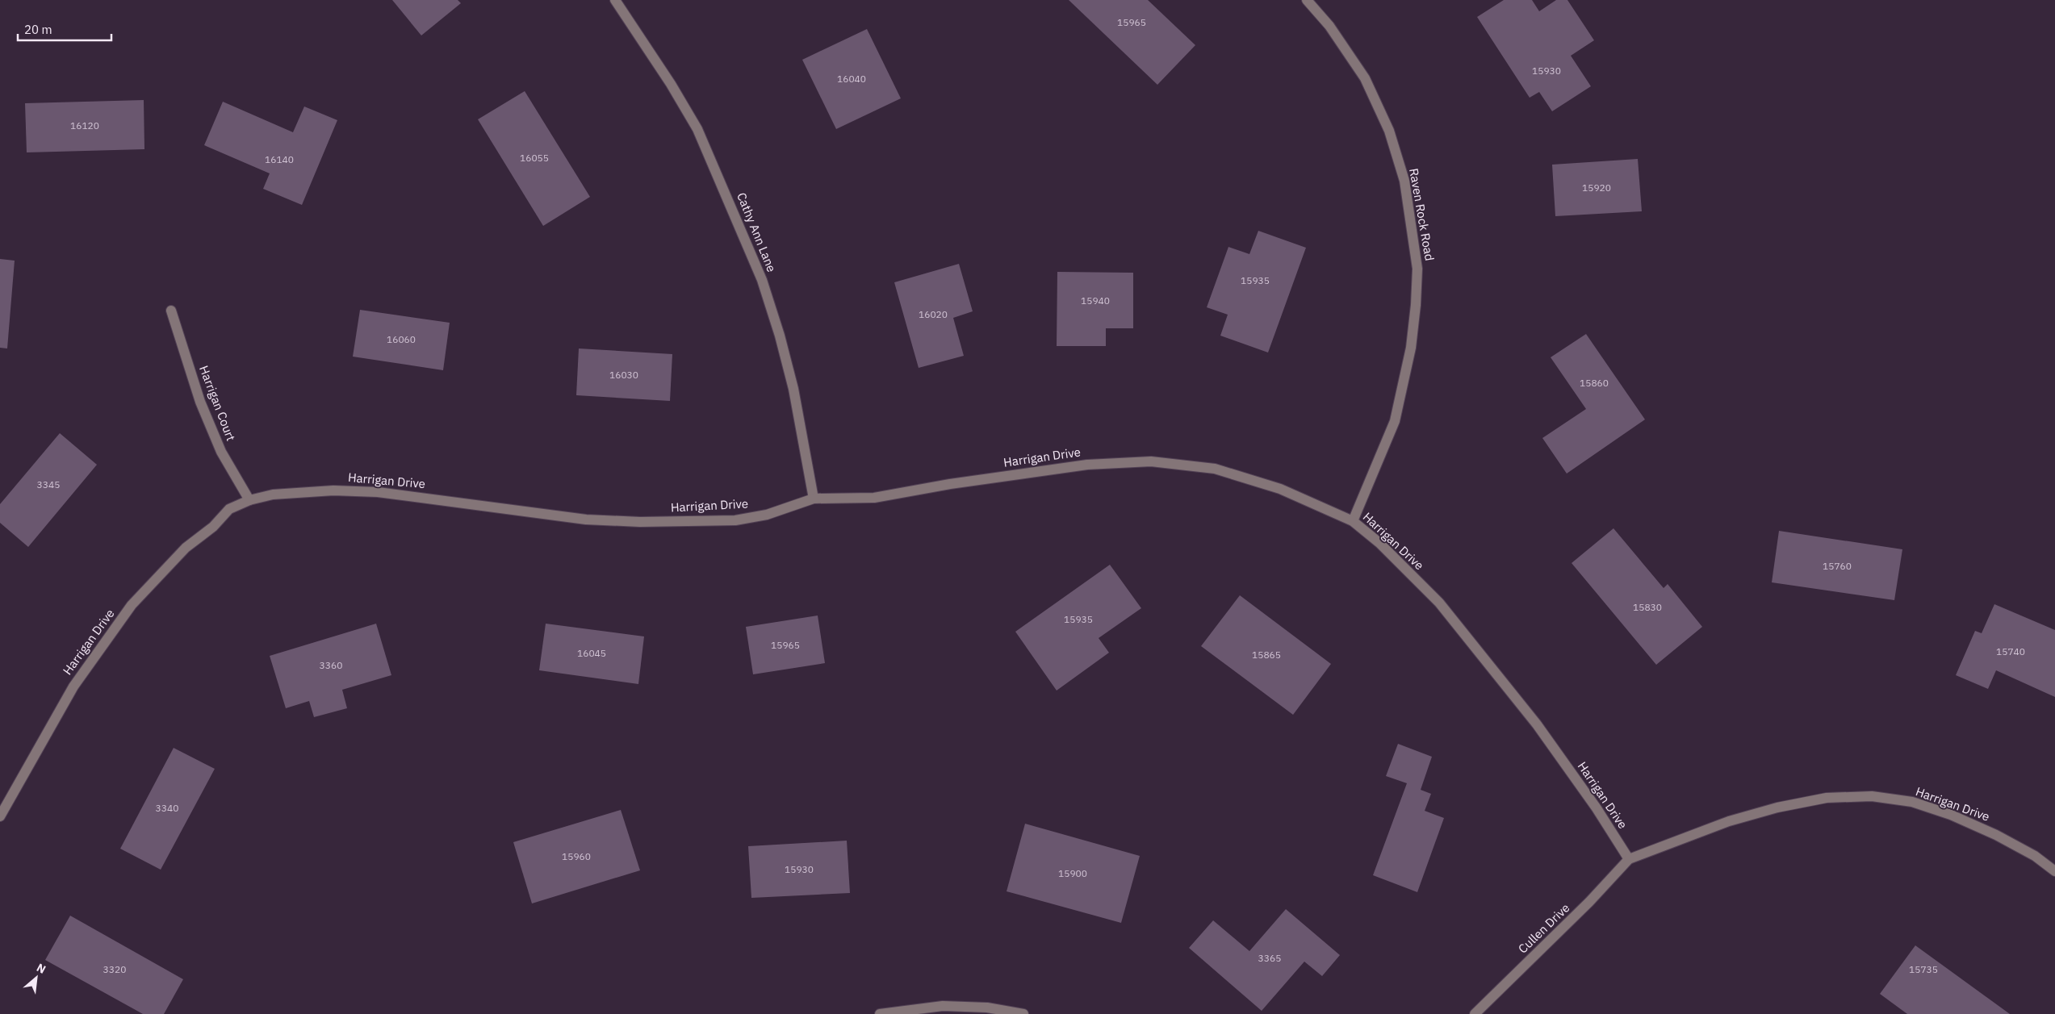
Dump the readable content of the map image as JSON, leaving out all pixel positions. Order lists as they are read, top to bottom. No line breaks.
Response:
{"streets":{"street":["Raven Rock Road","Cathy Ann Lane","Harrigan Court","Harrigan Drive","Cullen Drive"]},"crossings":[["Raven Rock Road","Harrigan Drive"],["Cathy Ann Lane","Harrigan Drive"],["Harrigan Court","Harrigan Drive"],["Harrigan Drive","Cullen Drive"]],"house_numbers":["15965","15930","16040","16120","16055","16140","15920","15935","15940","16020","16060","16030","15860","3345","15760","15830","15935","15965","15740","16045","15865","3360","3340","15960","15930","15900","3365","3320","15735"],"scale_bar":"20 m","north":"top right"}
